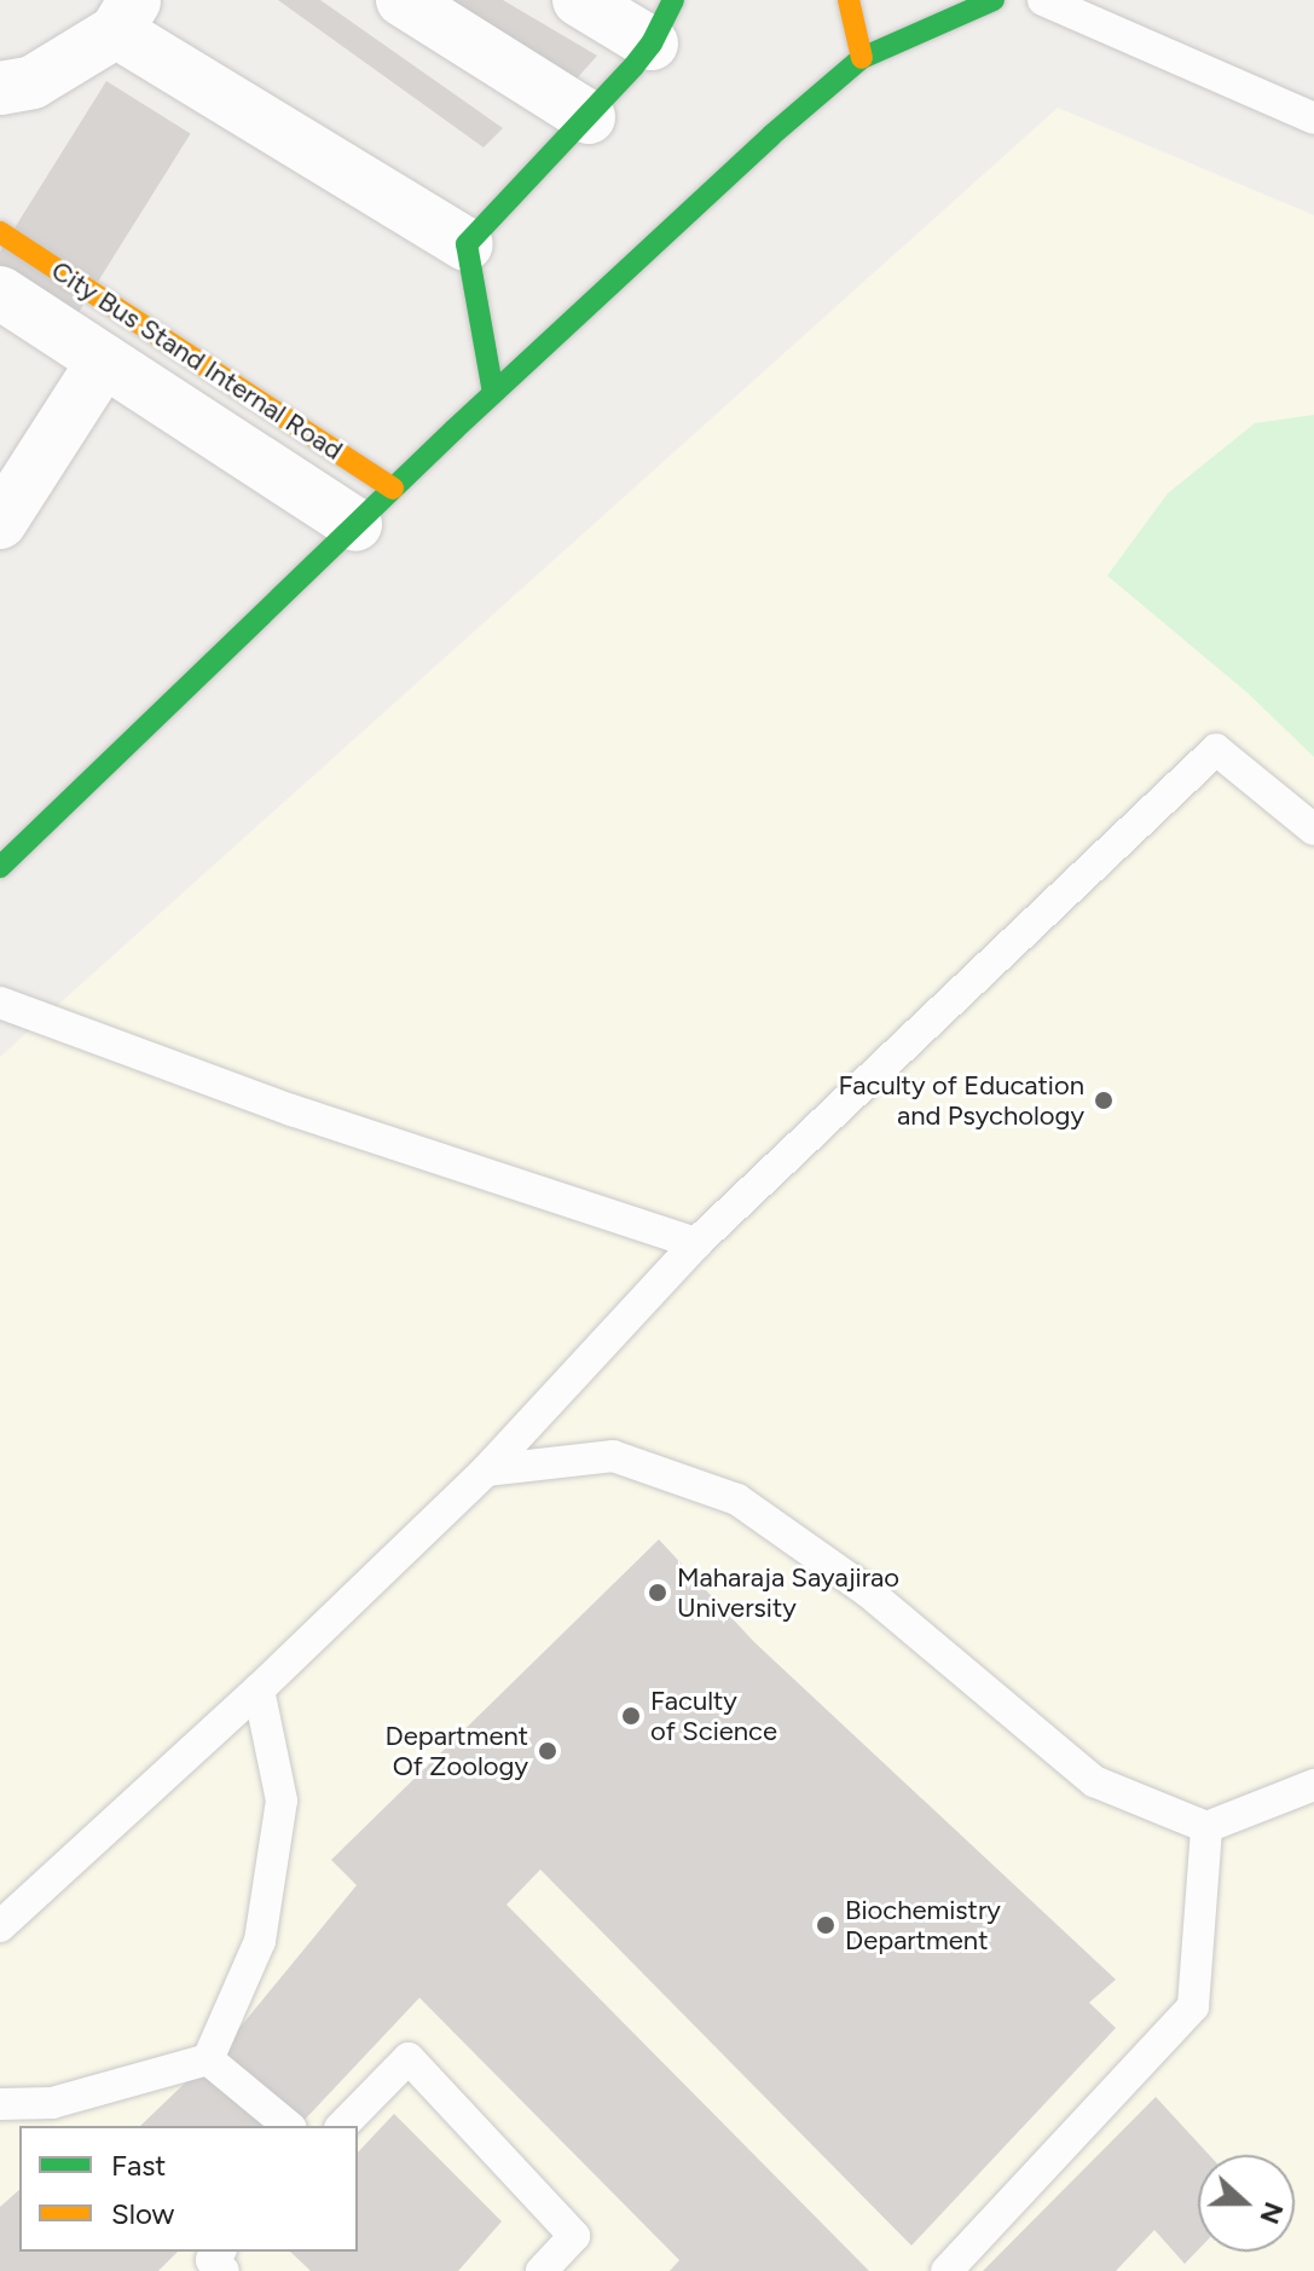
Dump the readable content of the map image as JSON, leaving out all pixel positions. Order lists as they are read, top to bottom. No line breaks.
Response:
{"streets":{"main road":["City Bus Stand Internal Road"]},"places":["Faculty of Education and Psychology","Maharaja Sayajirao University","Faculty of Science","Department Of Zoology","Biochemistry Department"],"legend":["Fast","Slow"],"north":"right"}
